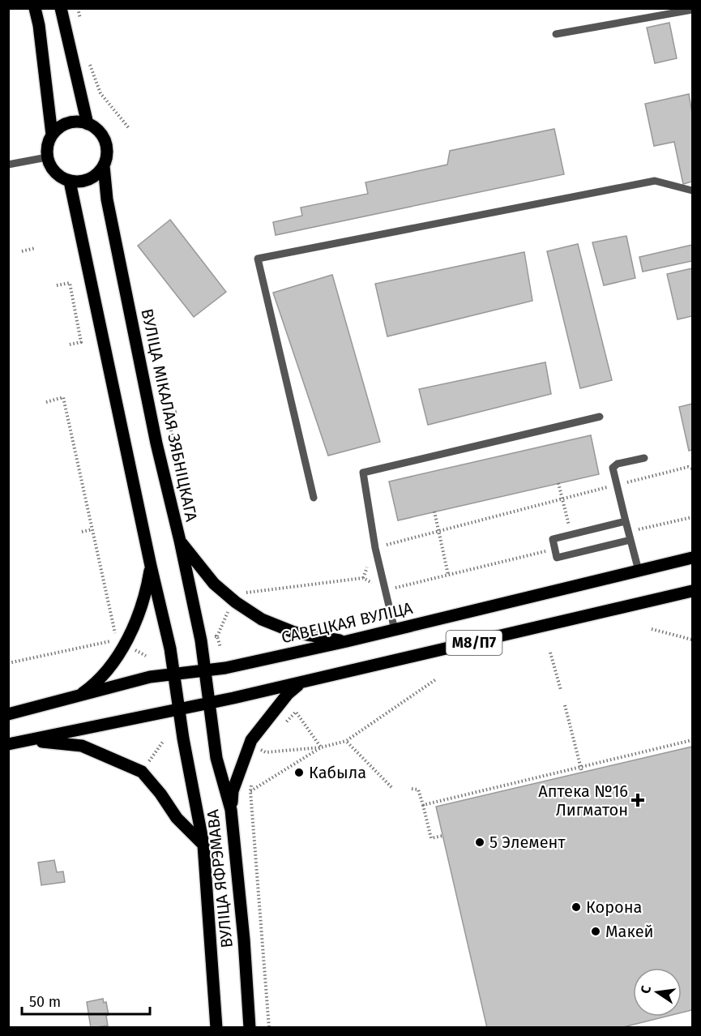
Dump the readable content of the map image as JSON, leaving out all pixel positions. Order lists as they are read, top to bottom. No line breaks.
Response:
{"streets":{"main road":["ВУЛІЦА МІКАЛАЯ ЗЯБНІЦКАГА","САВЕЦКАЯ ВУЛІЦА","М8/П7","ВУЛІЦА ЯФРЭМАВА"]},"crossings":[["ВУЛІЦА МІКАЛАЯ ЗЯБНІЦКАГА","САВЕЦКАЯ ВУЛІЦА"],["ВУЛІЦА МІКАЛАЯ ЗЯБНІЦКАГА","ВУЛІЦА ЯФРЭМАВА"],["САВЕЦКАЯ ВУЛІЦА","ВУЛІЦА ЯФРЭМАВА"],["М8/П7","ВУЛІЦА ЯФРЭМАВА"]],"places":{"other":["Кабыла","5 Элемент","Корона","Макей"],"health":["Аптека №16 Лигматон"]},"scale_bar":"50 m","north":"left"}
